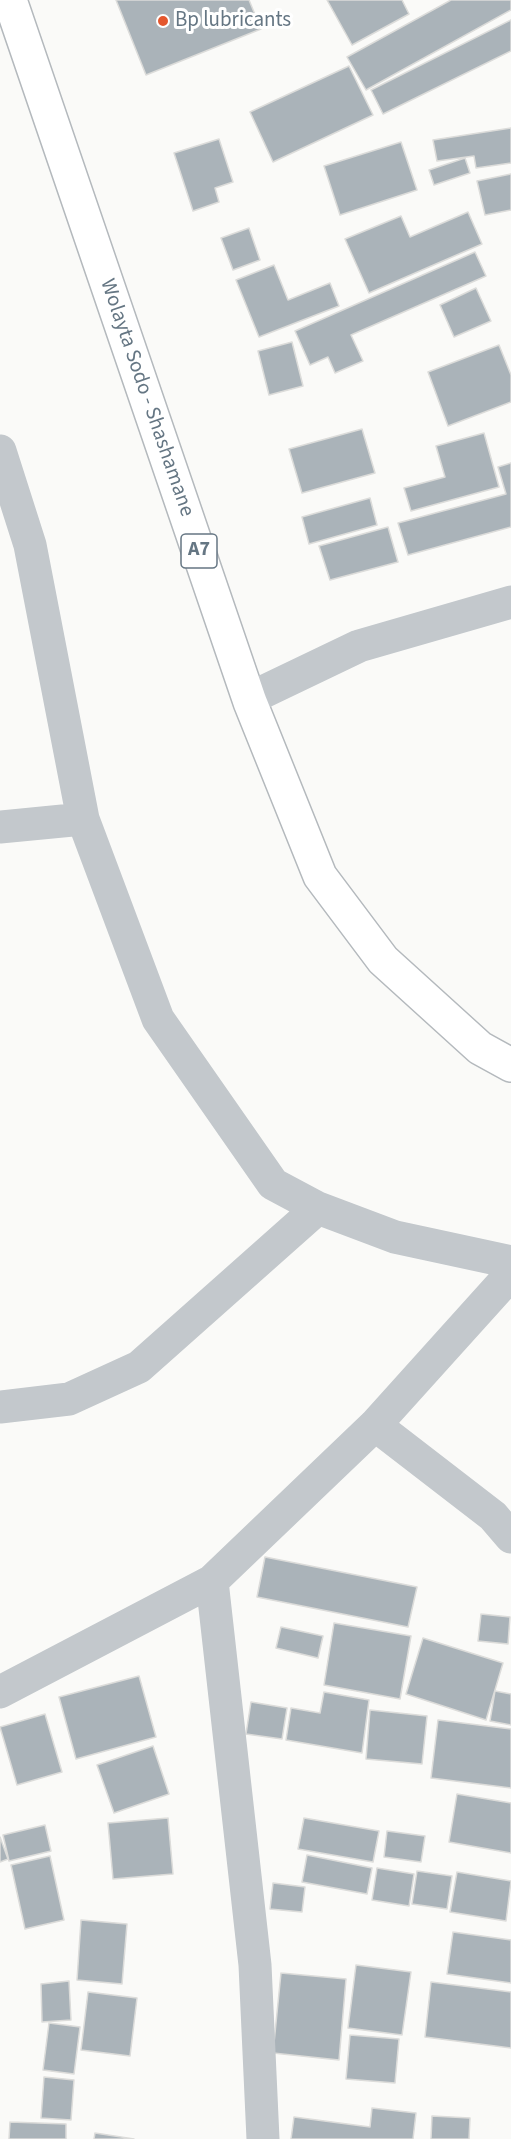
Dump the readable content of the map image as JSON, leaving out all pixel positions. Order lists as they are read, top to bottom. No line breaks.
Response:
{"streets":{"highway":["Wolayta Sodo - Shashamane","A7"]},"places":["Bp lubricants"]}
